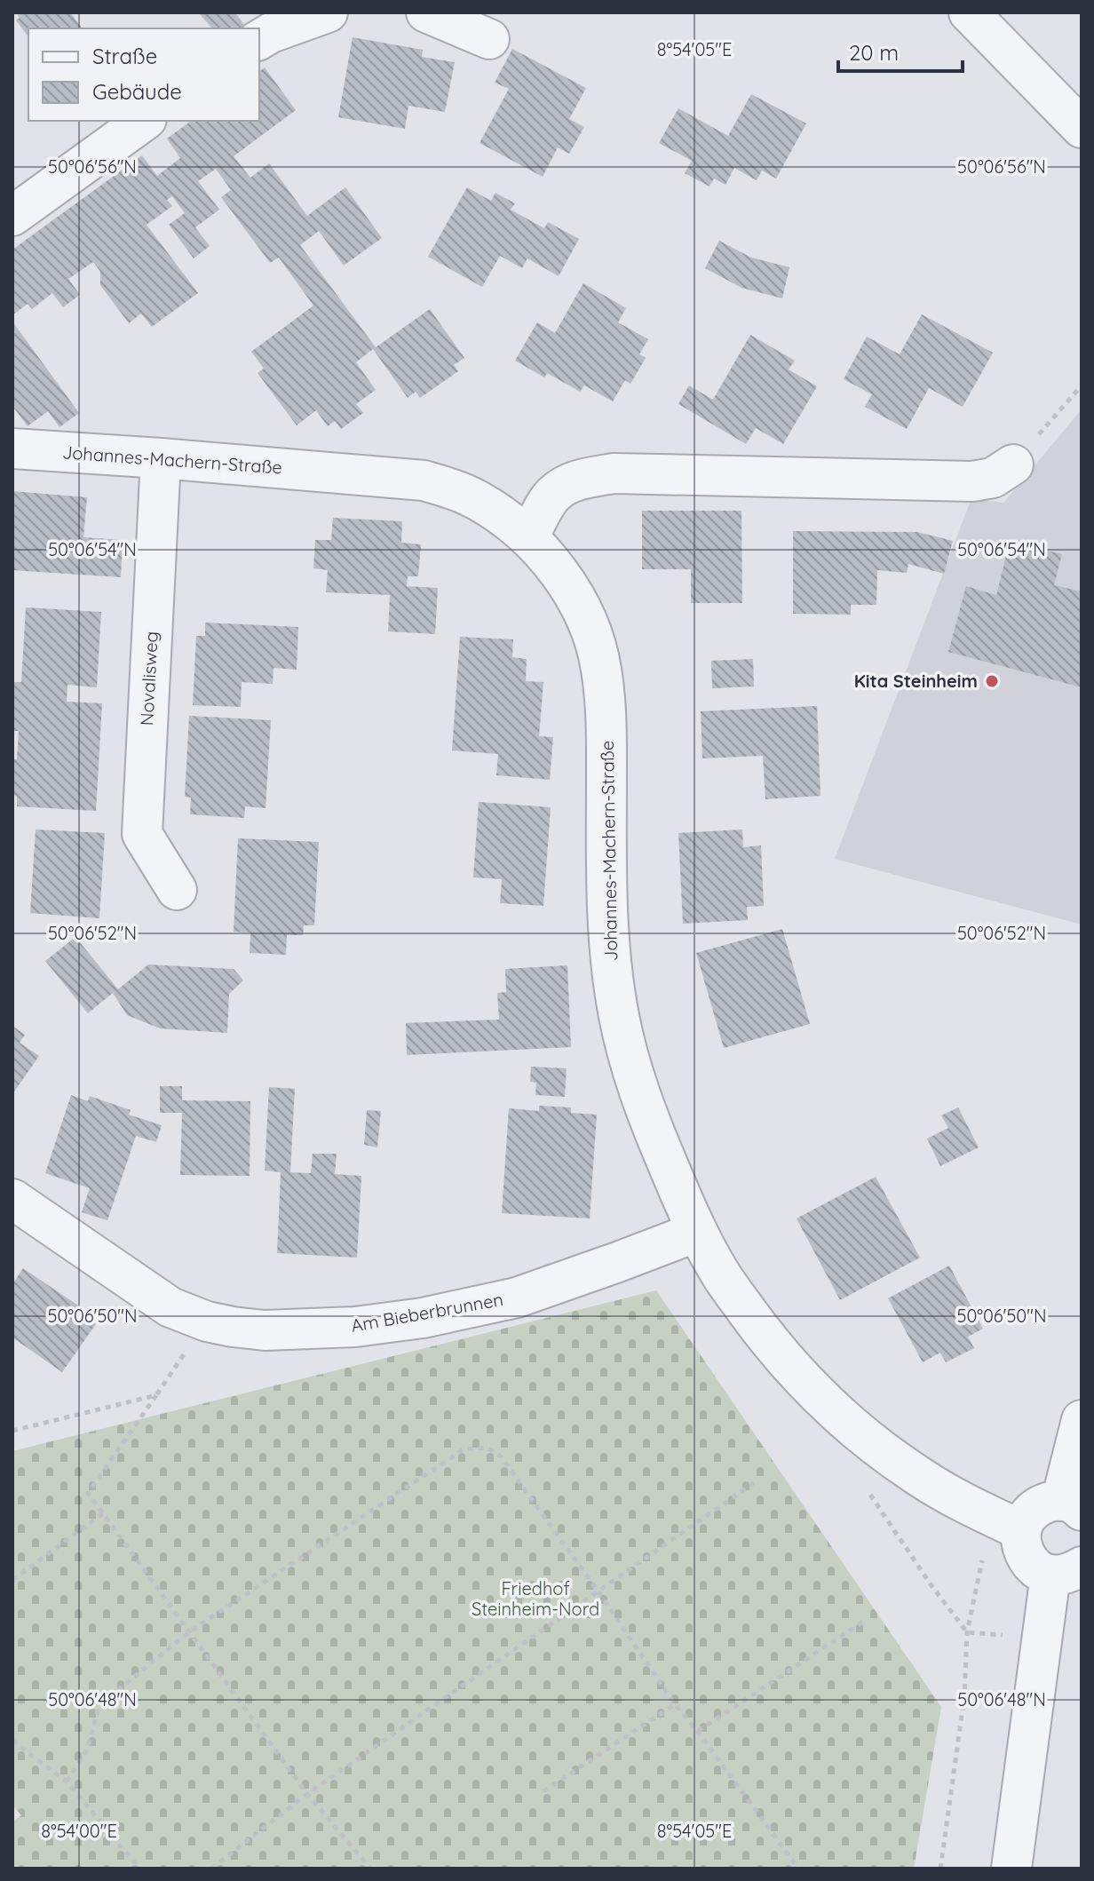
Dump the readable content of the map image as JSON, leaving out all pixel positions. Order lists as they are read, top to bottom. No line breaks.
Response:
{"streets":{"street":["Johannes-Machern-Straße","Novalisweg","Am Bieberbrunnen"]},"crossings":[["Johannes-Machern-Straße","Novalisweg"],["Johannes-Machern-Straße","Am Bieberbrunnen"]],"parks":["Friedhof Steinheim-Nord"],"places":["Kita Steinheim"],"legend":["Straße","Gebäude"],"scale_bar":"20 m","coordinates":["8°54'05\"E","50°06'56\"N","50°06'54\"N","50°06'52\"N","50°06'50\"N","50°06'48\"N","8°54'00\"E"]}
